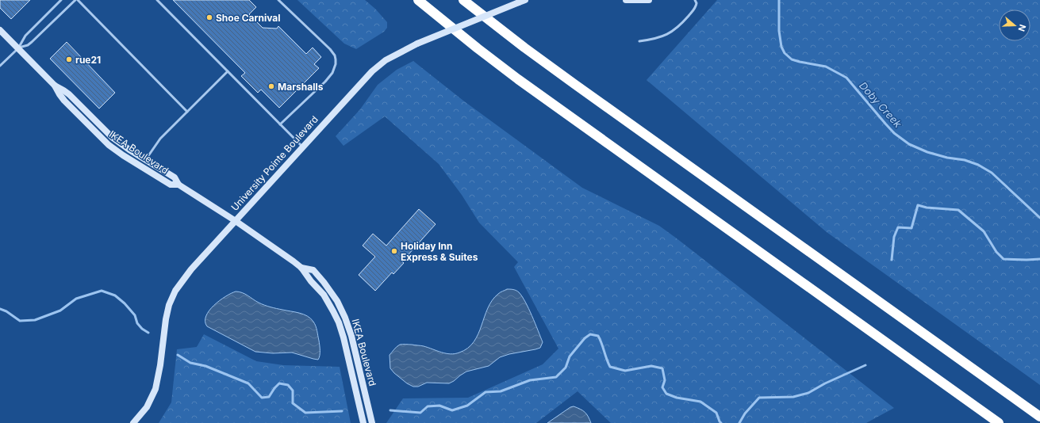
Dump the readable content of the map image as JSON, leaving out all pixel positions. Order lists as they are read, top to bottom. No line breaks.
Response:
{"streets":{"street":["IKEA Boulevard","University Pointe Boulevard"]},"crossings":[["IKEA Boulevard","University Pointe Boulevard"]],"water":["Doby Creek"],"places":["Shoe Carnival","rue21","Marshalls","Holiday Inn Express & Suites"],"north":"right"}
